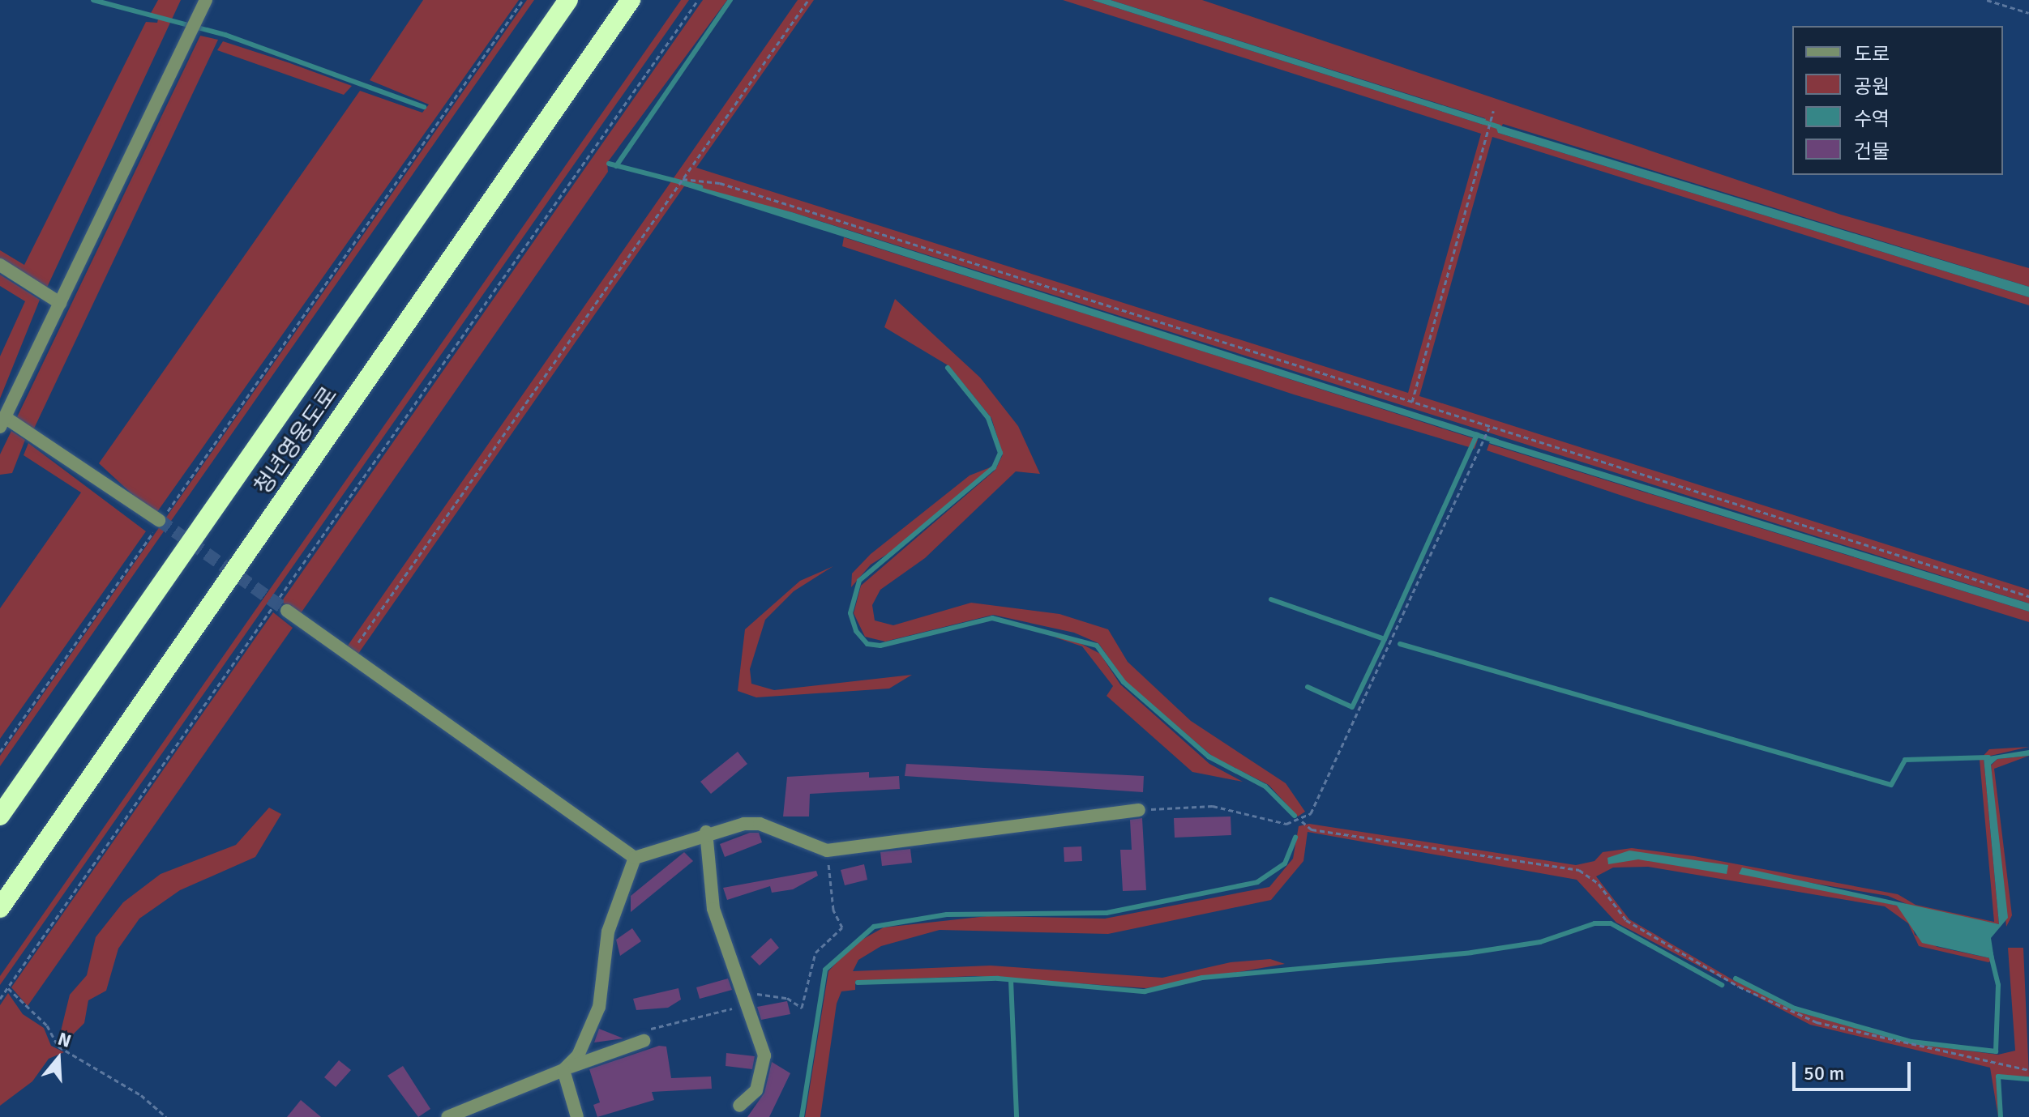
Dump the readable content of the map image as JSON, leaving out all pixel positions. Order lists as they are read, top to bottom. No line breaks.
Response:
{"streets":{"highway":["청년영웅도로"]},"legend":["도로","공원","수역","건물"],"scale_bar":"50 m","north":"top"}
